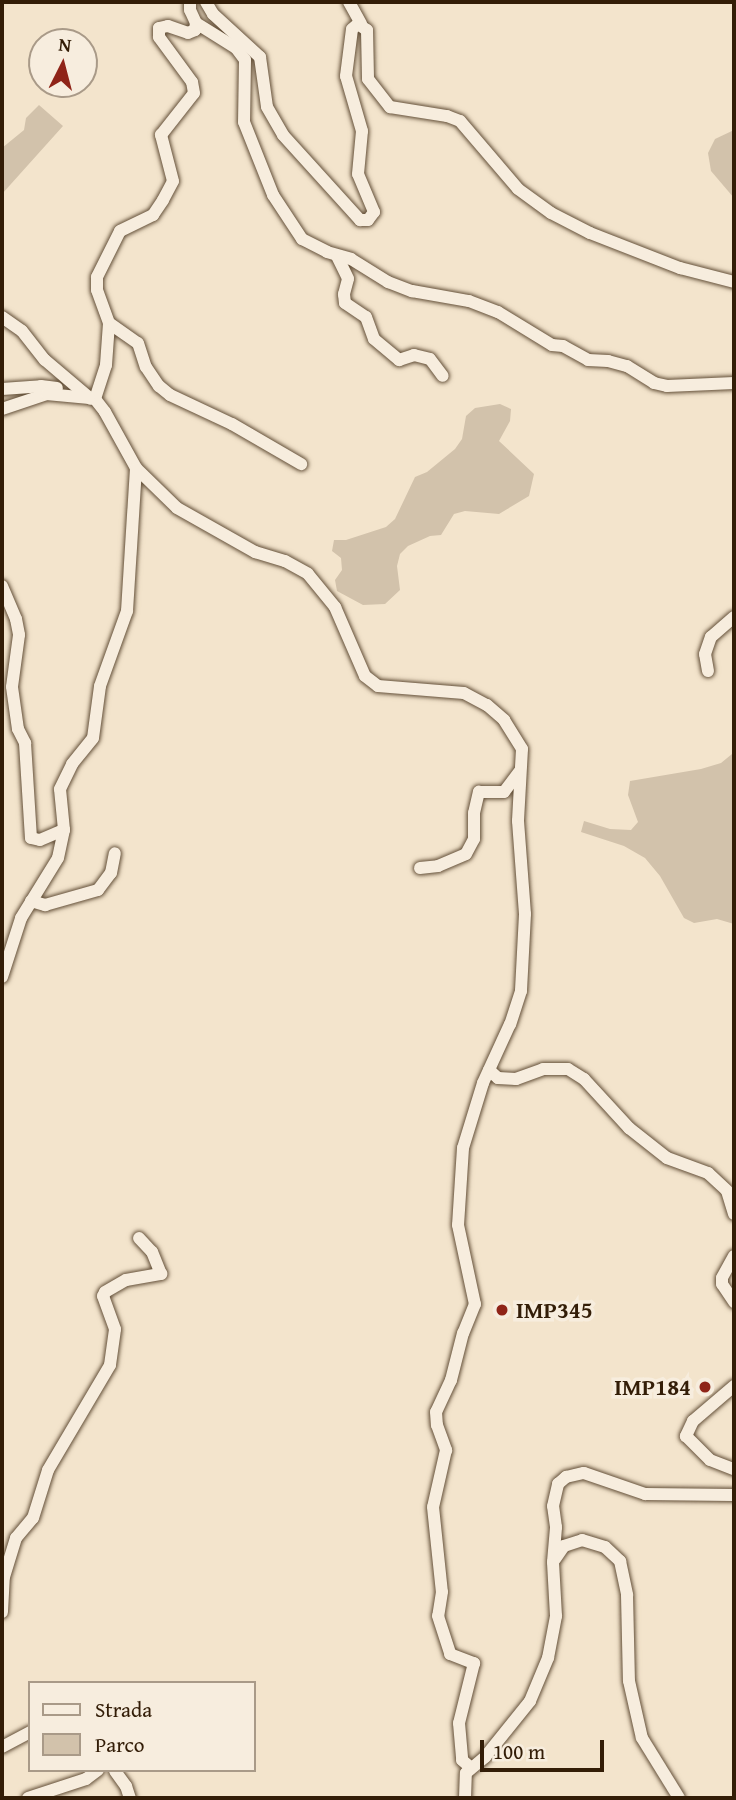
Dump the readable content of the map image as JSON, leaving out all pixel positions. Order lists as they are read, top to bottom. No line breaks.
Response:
{"places":["IMP345","IMP184"],"legend":["Strada","Parco"],"scale_bar":"100 m","north":"top"}
